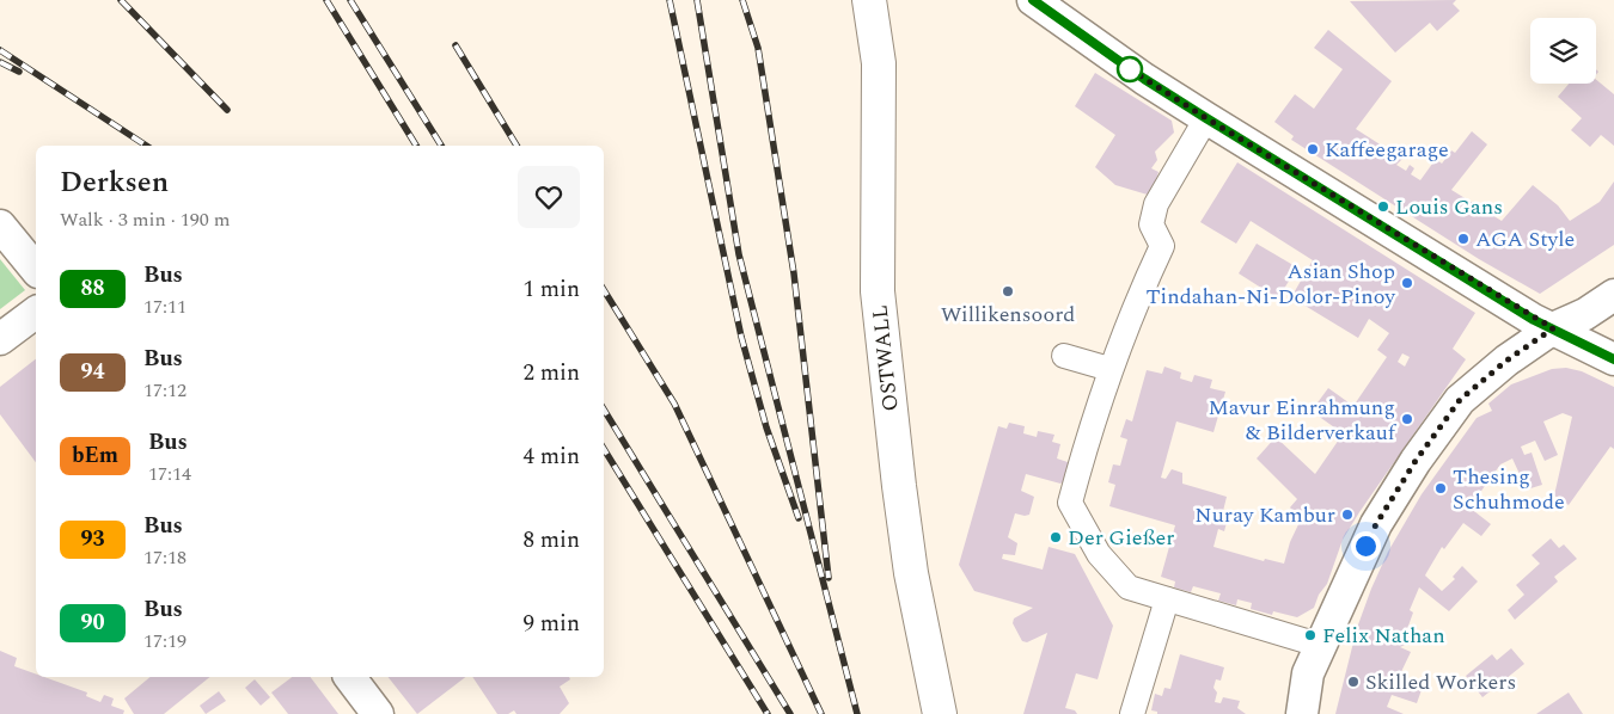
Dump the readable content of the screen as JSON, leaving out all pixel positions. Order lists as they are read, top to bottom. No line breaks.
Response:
{"streets":{"main road":["OSTWALL"]},"places":["Kaffeegarage","Louis Gans","AGA Style","Asian Shop Tindahan-Ni-Dolor-Pinoy","Willikensoord","Mavur Einrahmung & Bilderverkauf","Thesing Schuhmode","Nuray Kambur","Der Gießer","Felix Nathan","Skilled Workers"],"lines":["bus line 88"],"page":{"heading":["Derksen","Walk · 3 min · 190 m"],"list":[{"mark":"88","name":"Bus","note":"17:11","value":"1 min"},{"mark":"94","name":"Bus","note":"17:12","value":"2 min"},{"mark":"bEm","name":"Bus","note":"17:14","value":"4 min"},{"mark":"93","name":"Bus","note":"17:18","value":"8 min"},{"mark":"90","name":"Bus","note":"17:19","value":"9 min"}]}}
